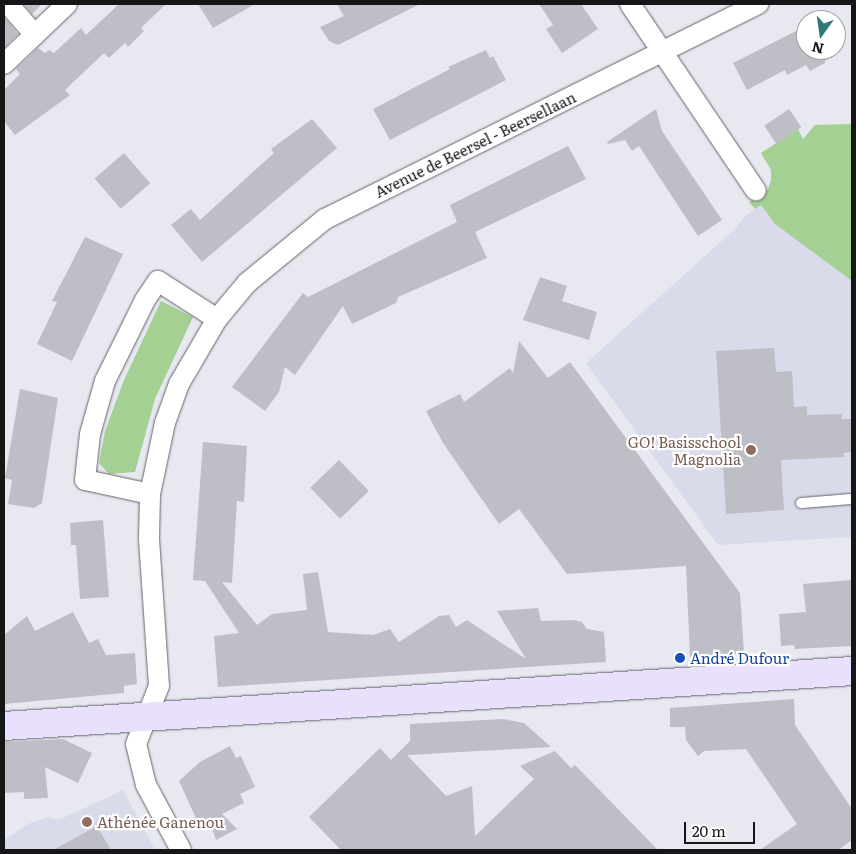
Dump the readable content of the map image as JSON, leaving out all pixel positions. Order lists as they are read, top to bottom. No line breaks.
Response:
{"streets":{"street":["Avenue de Beersel - Beersellaan"]},"places":["GO! Basisschool Magnolia","André Dufour","Athénée Ganenou"],"scale_bar":"20 m","north":"bottom"}
